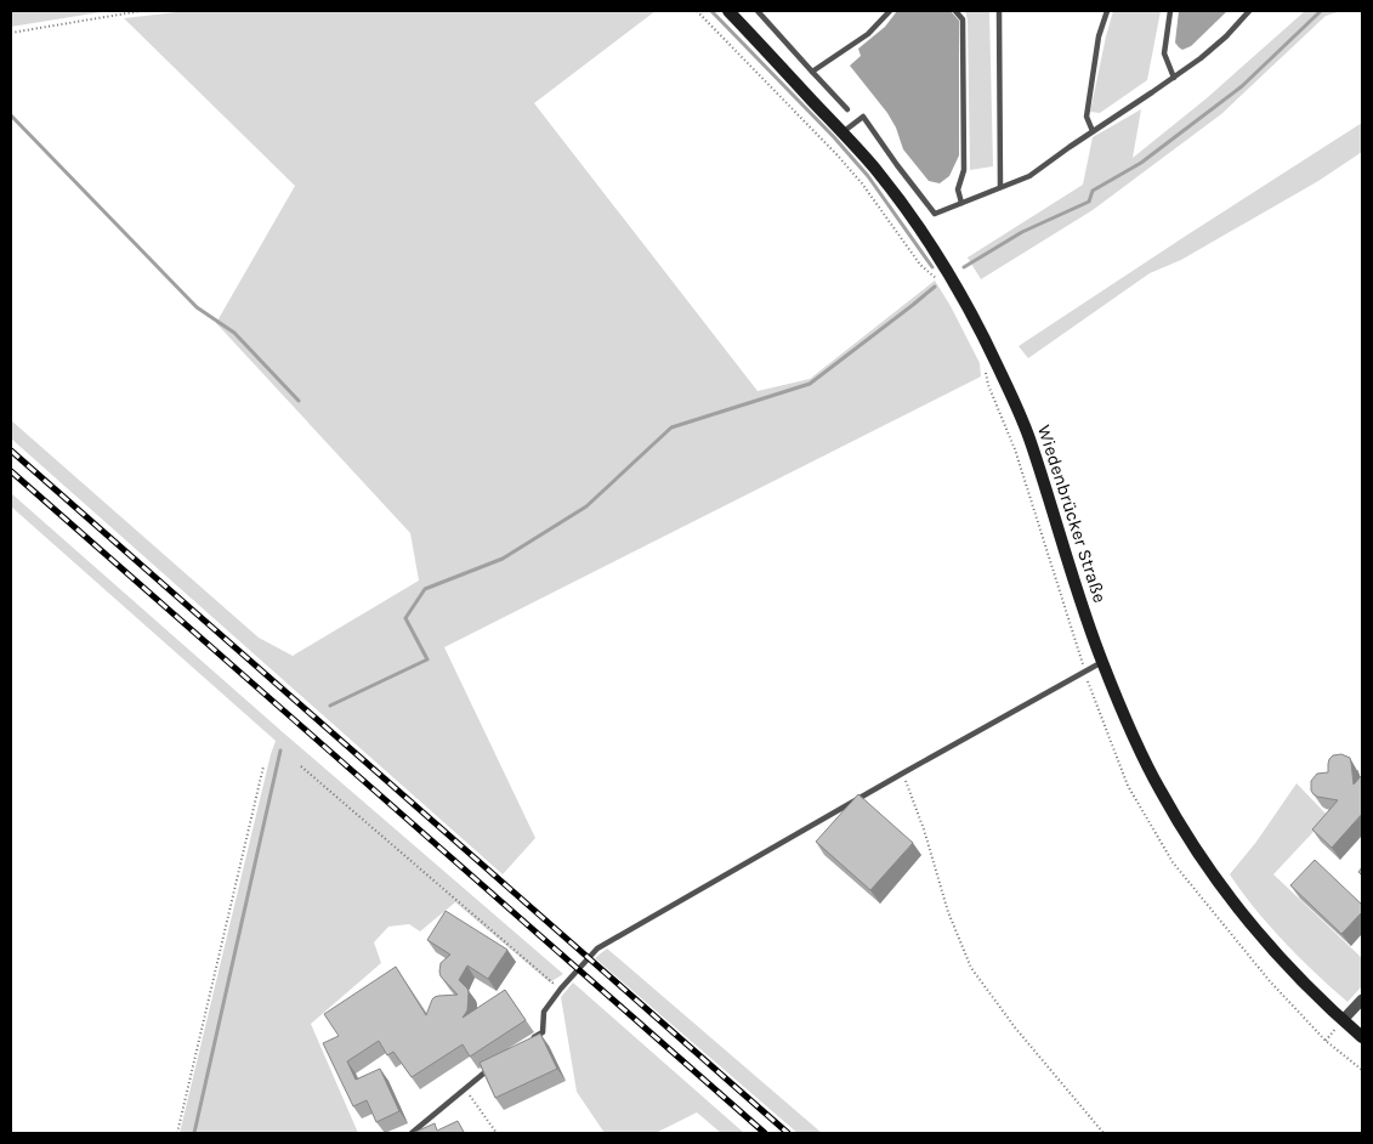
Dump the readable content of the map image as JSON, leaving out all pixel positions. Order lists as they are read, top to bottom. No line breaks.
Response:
{"streets":{"street":["Wiedenbrücker Straße"]}}
